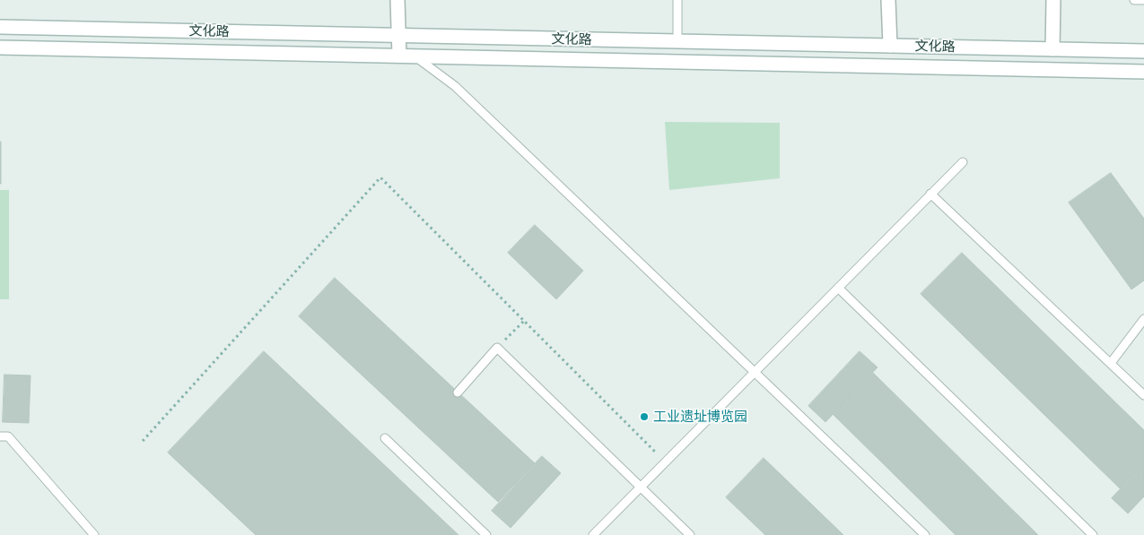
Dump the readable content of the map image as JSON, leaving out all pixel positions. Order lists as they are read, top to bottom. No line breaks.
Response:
{"streets":{"main road":["文化路"]},"places":["工业遗址博览园"]}
